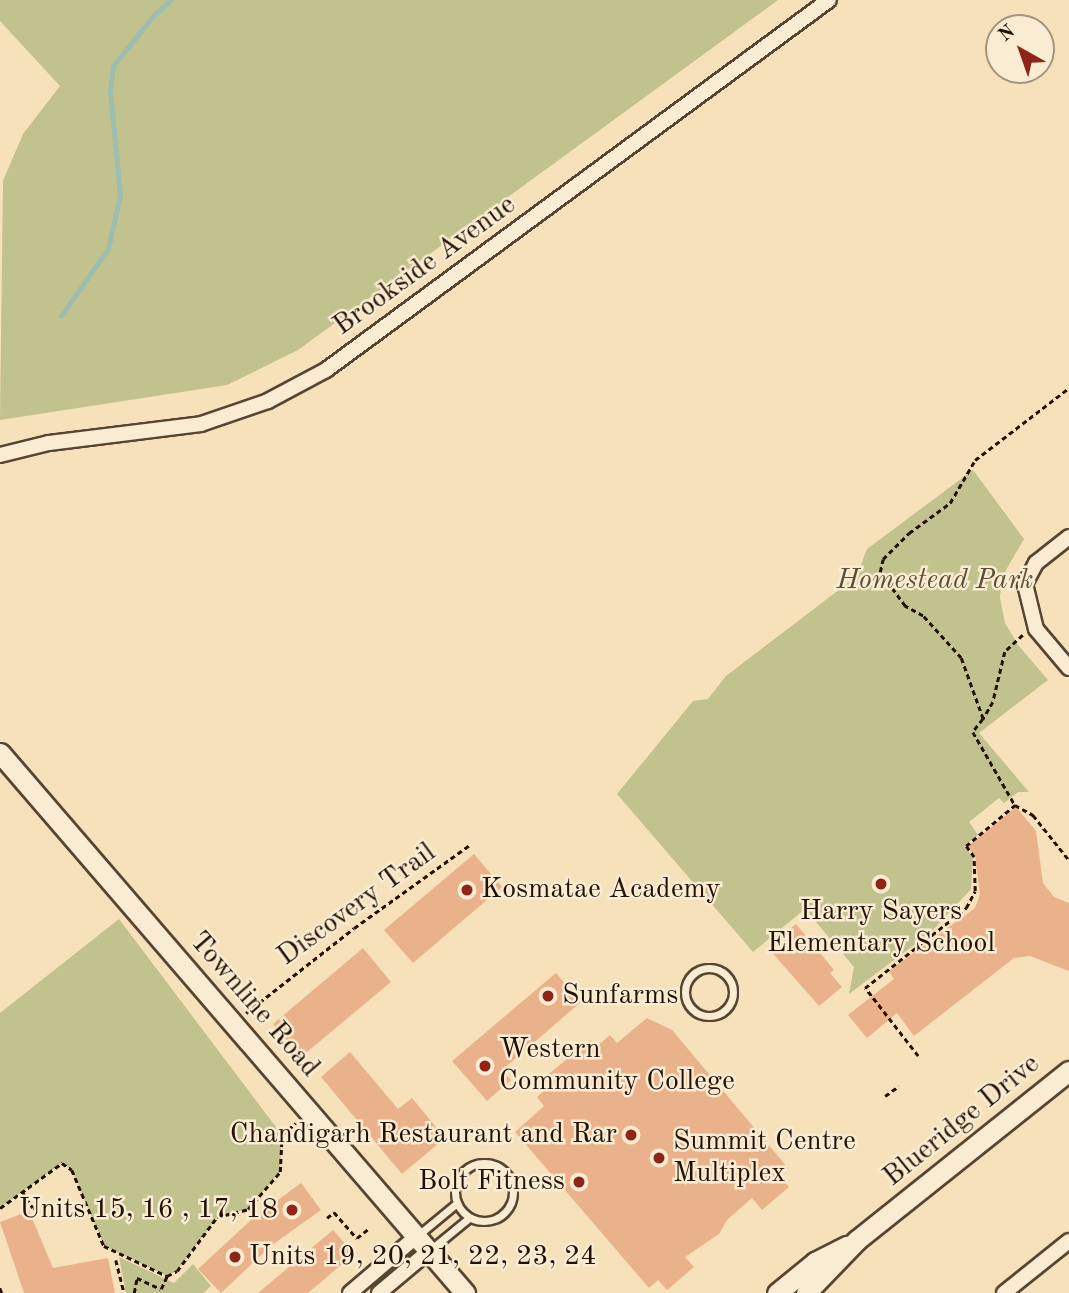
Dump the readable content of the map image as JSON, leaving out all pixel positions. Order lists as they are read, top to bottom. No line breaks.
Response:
{"streets":{"street":["Brookside Avenue","Townline Road","Blueridge Drive"],"path":["Discovery Trail"]},"crossings":[["Discovery Trail","Townline Road"]],"parks":["Homestead Park"],"places":["Harry Sayers Elementary School","Kosmatae Academy","Sunfarms","Western Community College","Chandigarh Restaurant and Rar","Summit Centre Multiplex","Bolt Fitness","Units 15, 16 , 17, 18","Units 19, 20, 21, 22, 23, 24"],"north":"top left"}
